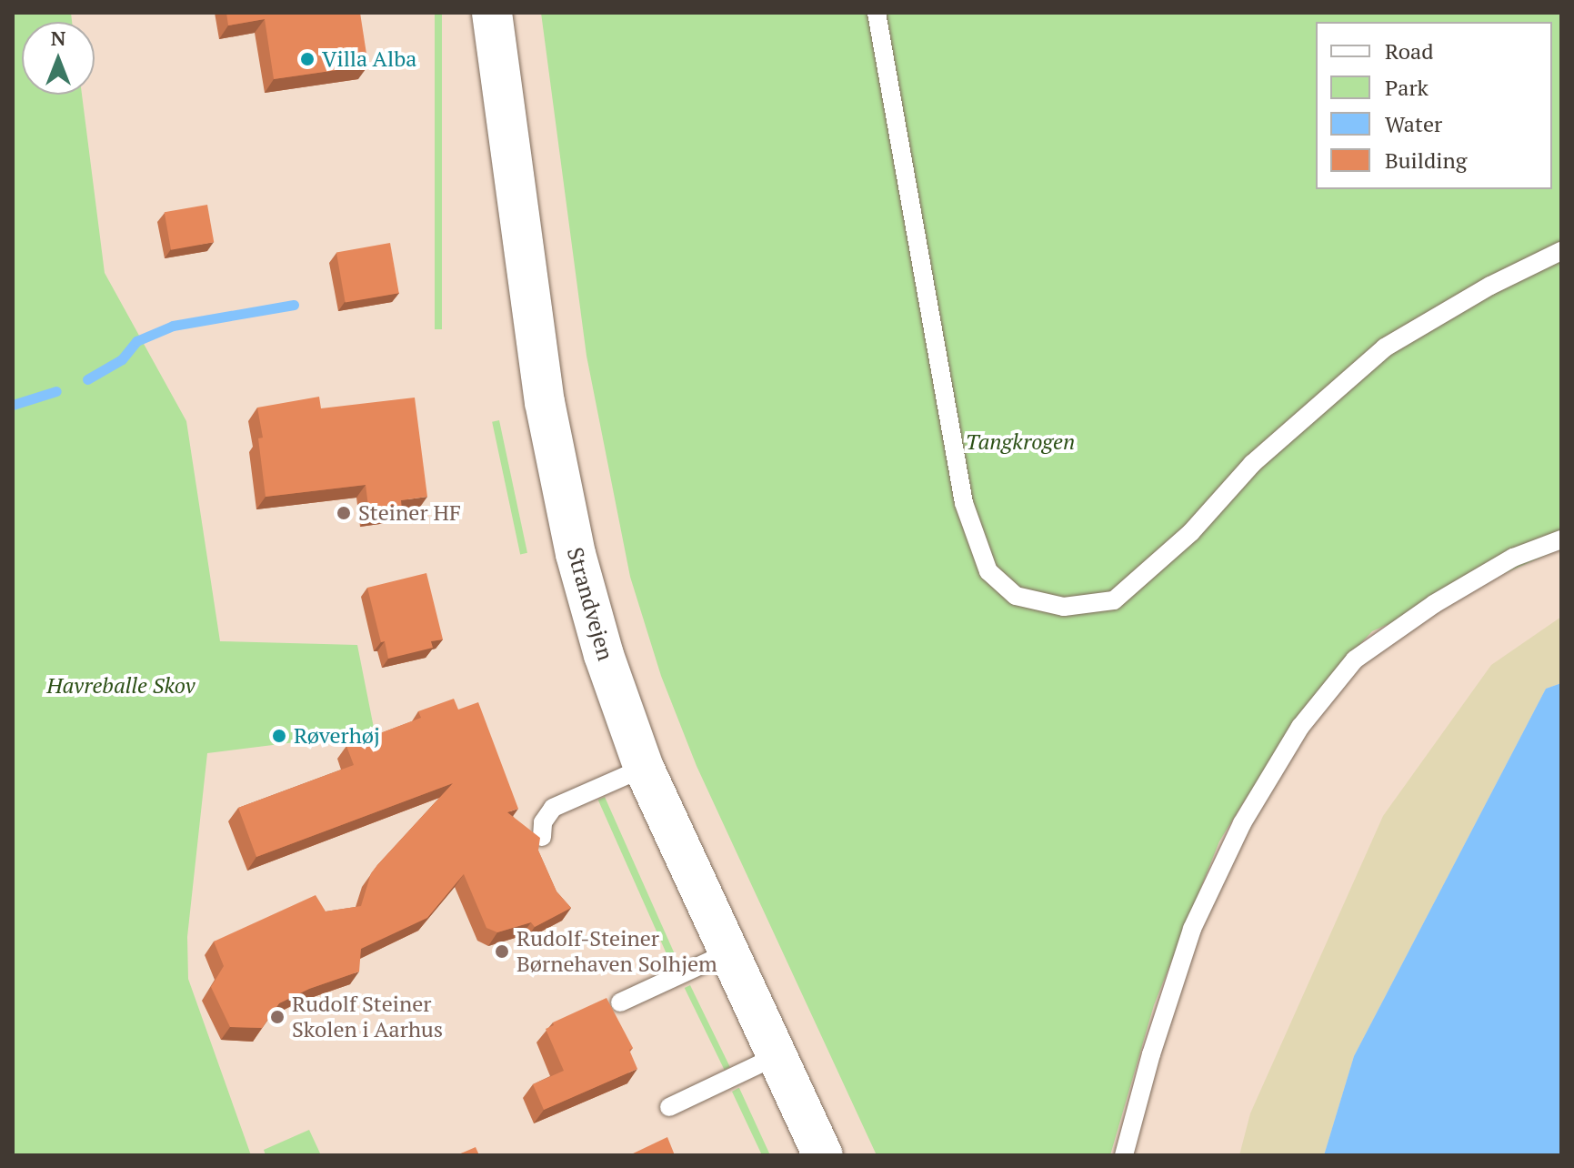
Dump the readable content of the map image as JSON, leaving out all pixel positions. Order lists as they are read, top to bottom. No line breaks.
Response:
{"streets":{"street":["Strandvejen"]},"parks":["Tangkrogen","Havreballe Skov"],"places":["Villa Alba","Steiner HF","Røverhøj","Rudolf-Steiner Børnehaven Solhjem","Rudolf Steiner Skolen i Aarhus"],"legend":["Road","Park","Water","Building"],"north":"top"}
